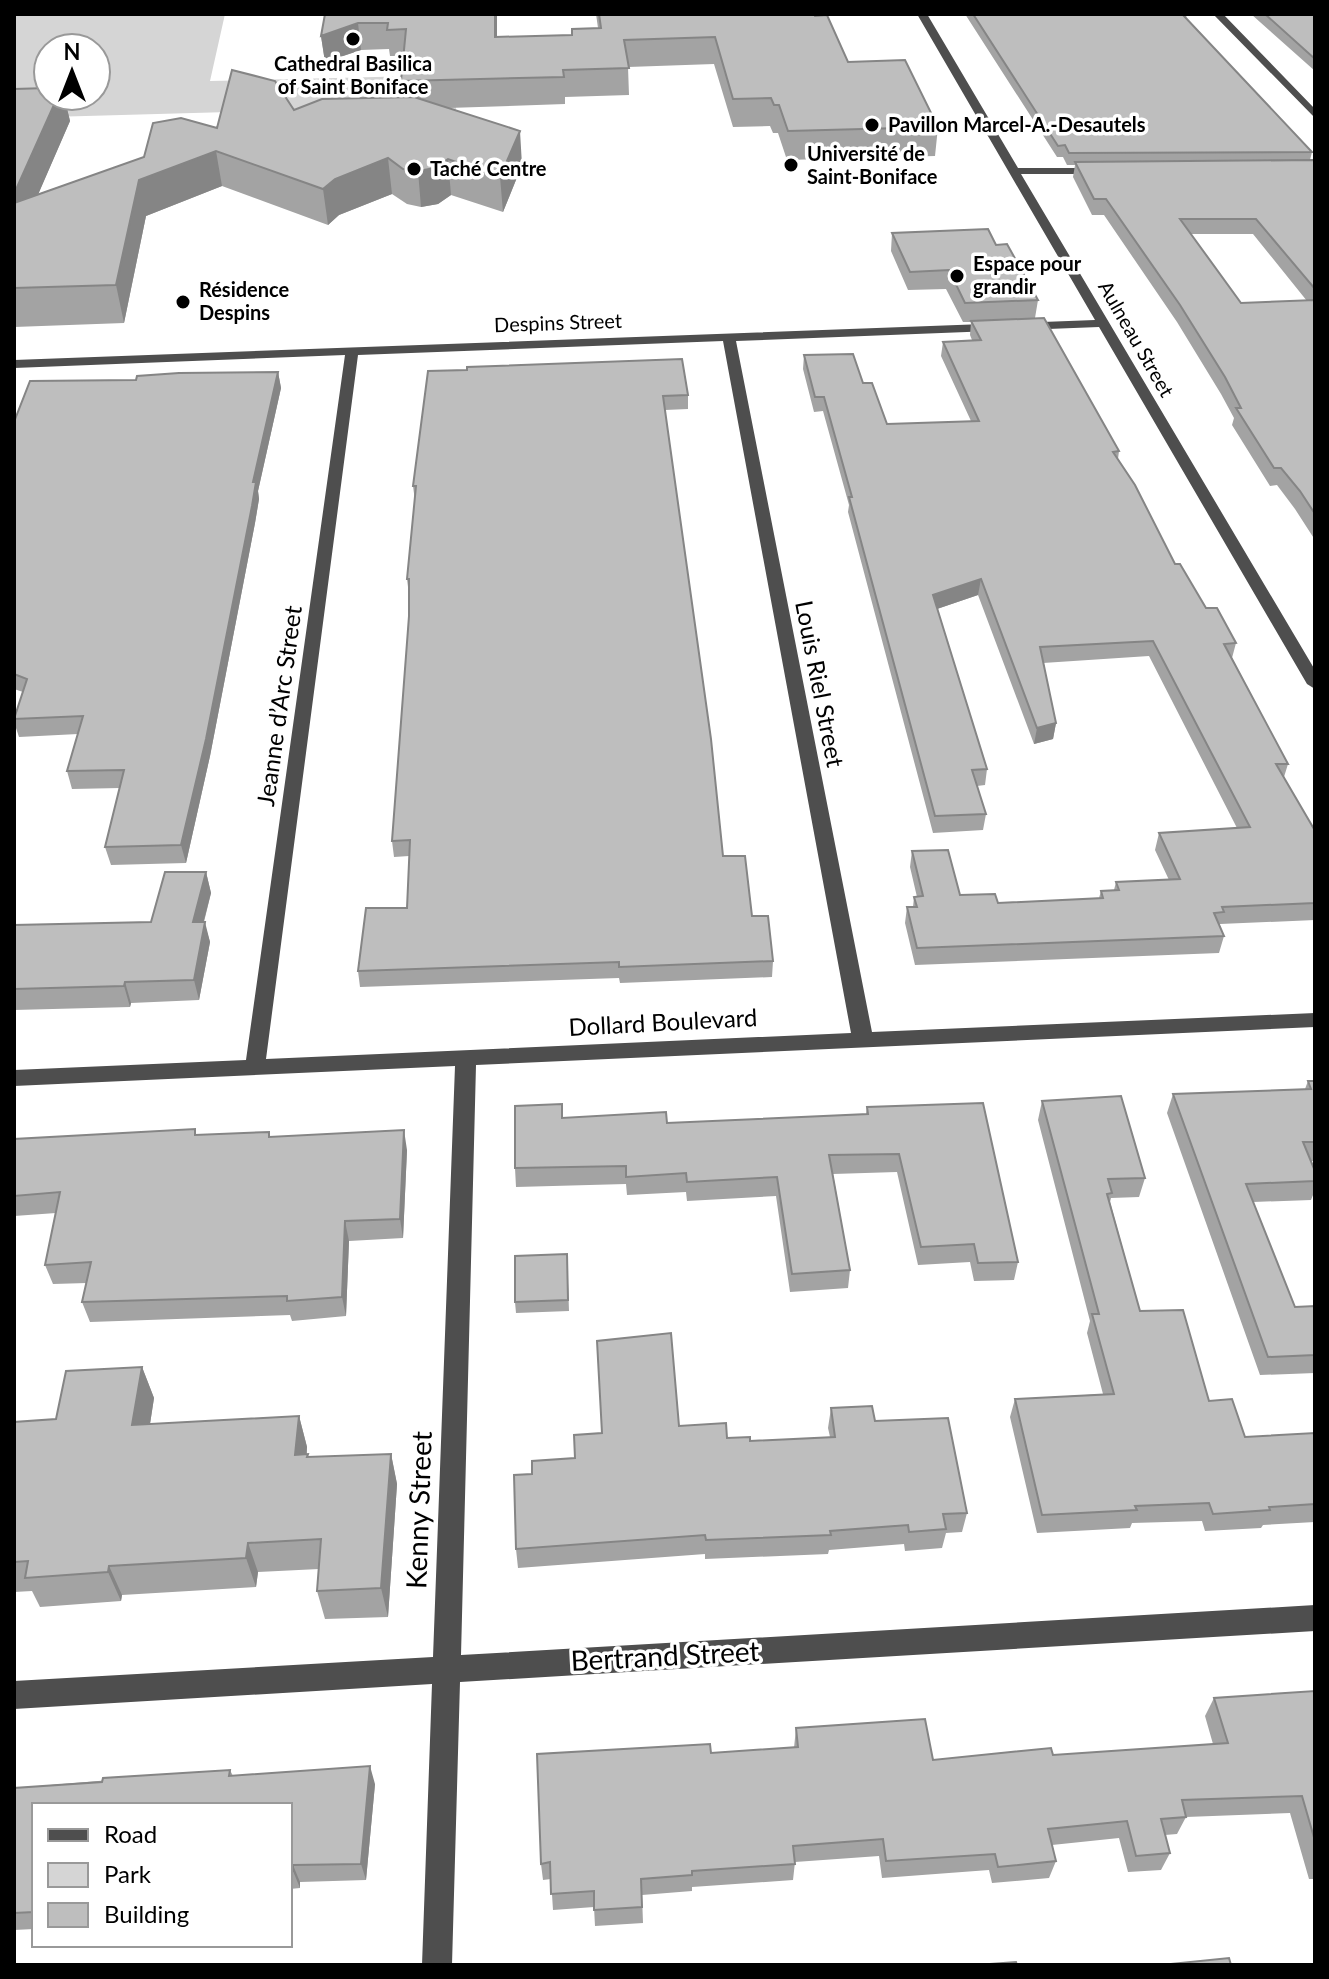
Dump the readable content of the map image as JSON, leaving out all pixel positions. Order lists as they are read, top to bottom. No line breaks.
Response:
{"streets":{"street":["Despins Street","Aulneau Street","Louis Riel Street","Jeanne d’Arc Street","Dollard Boulevard","Kenny Street","Bertrand Street"]},"crossings":[["Despins Street","Aulneau Street"],["Despins Street","Louis Riel Street"],["Despins Street","Jeanne d’Arc Street"],["Louis Riel Street","Dollard Boulevard"],["Jeanne d’Arc Street","Dollard Boulevard"],["Dollard Boulevard","Kenny Street"],["Kenny Street","Bertrand Street"]],"places":["Cathedral Basilica of Saint Boniface","Pavillon Marcel-A.-Desautels","Université de Saint-Boniface","Taché Centre","Espace pour grandir","Résidence Despins"],"legend":["Road","Park","Building"],"north":"top"}
